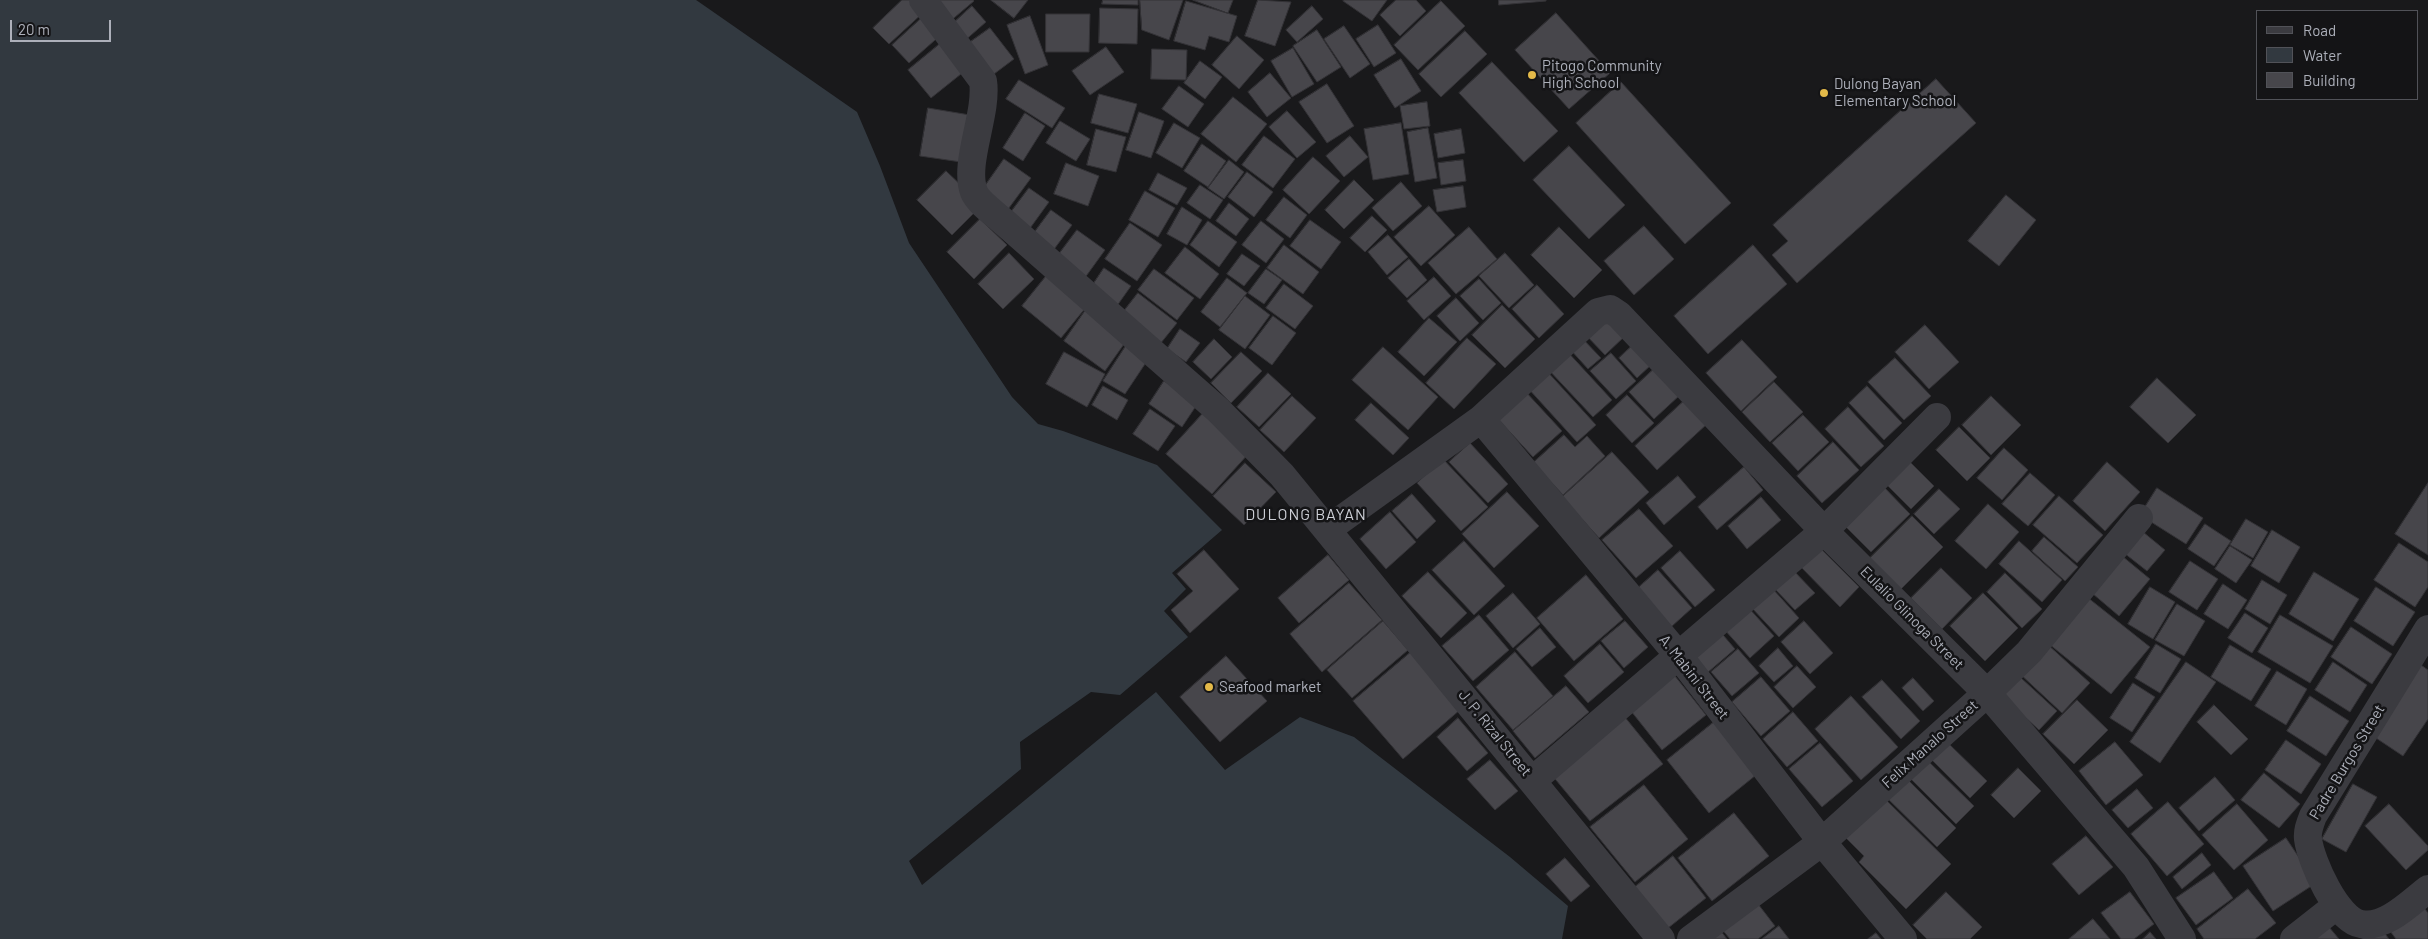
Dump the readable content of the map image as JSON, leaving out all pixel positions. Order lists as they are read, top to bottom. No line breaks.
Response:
{"streets":{"street":["Eulalio Glinoga Street","A. Mabini Street","J. P. Rizal Street","Felix Manalo Street","Padre Burgos Street"]},"crossings":[["Eulalio Glinoga Street","A. Mabini Street"],["Eulalio Glinoga Street","Felix Manalo Street"],["A. Mabini Street","Felix Manalo Street"]],"districts":["DULONG BAYAN"],"places":["Pitogo Community High School","Dulong Bayan Elementary School","Seafood market"],"legend":["Road","Water","Building"],"scale_bar":"20 m"}
